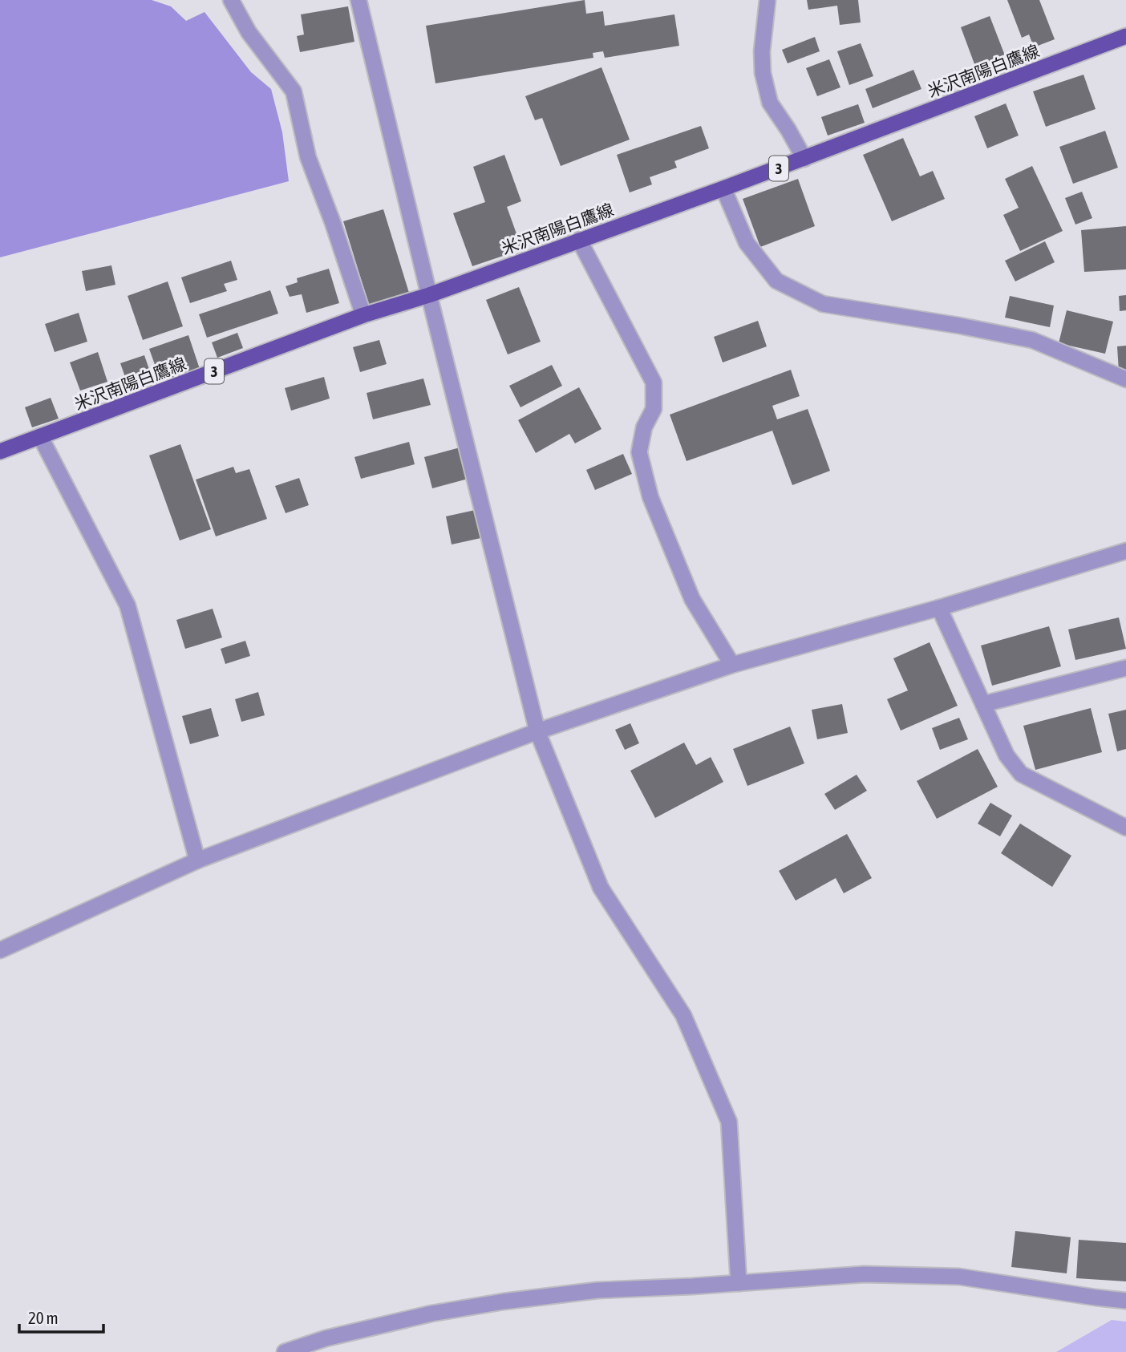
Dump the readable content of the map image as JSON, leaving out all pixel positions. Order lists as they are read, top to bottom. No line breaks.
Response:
{"streets":{"main road":["米沢南陽白鷹線","3"]},"scale_bar":"20 m"}
